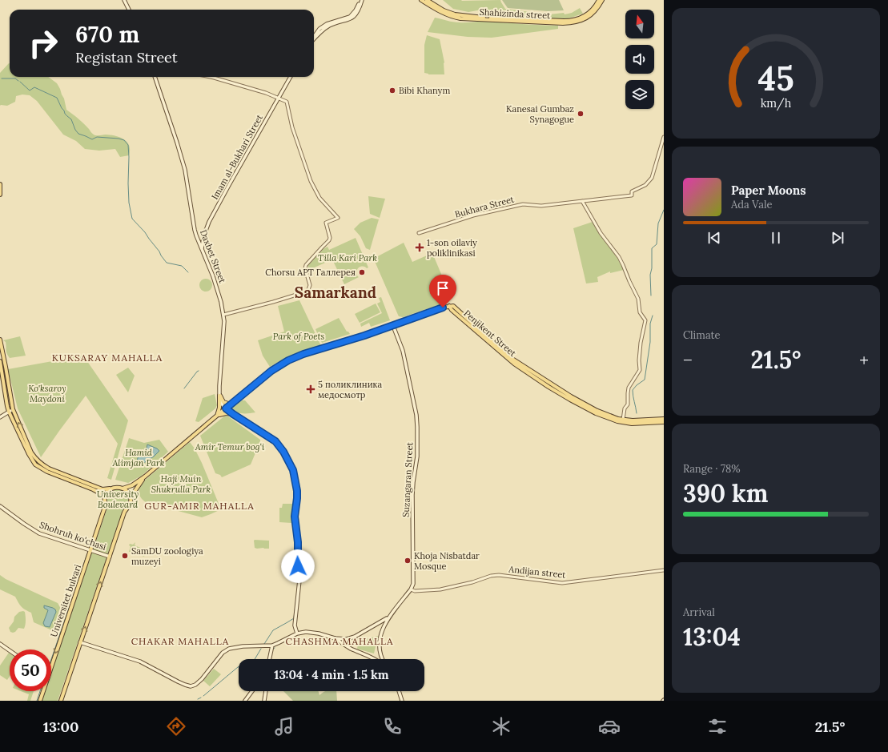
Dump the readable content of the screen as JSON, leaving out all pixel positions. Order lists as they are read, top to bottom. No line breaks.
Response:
{"streets":{"main road":["Shahizinda street","Imam al-Bukhari Street","Daxbet Street","Penjikent Street","Suzangaran Street","Shohruh ko'chasi","Universitet bulvari"],"street":["Bukhara Street","Andijan street"]},"crossings":[["Imam al-Bukhari Street","Daxbet Street"],["Suzangaran Street","Andijan street"],["Shohruh ko'chasi","Universitet bulvari"]],"districts":["Samarkand","KUKSARAY MAHALLA","GUR-AMIR MAHALLA","CHAKAR MAHALLA","CHASHMA MAHALLA"],"parks":["Tilla Kari Park","Park of Poets","Ko'ksaroy Maydoni","Amir Temur bog‘i","Hamid Alimjan Park","Haji Muin Shukrulla Park","University Boulevard"],"places":{"other":["Bibi Khanym","Kanesai Gumbaz Synagogue","Chorsu АРТ Галлерея","SamDU zoologiya muzeyi","Khoja Nisbatdar Mosque"],"health":["1-son oilaviy poliklinikasi","5 поликлиника медосмотр"]},"north":"top","page":{"turn":["670 m","Registan Street"],"song":["Paper Moons","Ada Vale"],"tile":["Climate",["Range · 78%","390 km"],["Arrival","13:04"]],"heat":["−","21.5°","+"],"limit":"50","trip":"13:04 · 4 min · 1.5 km","tabs":["13:00","21.5°"],"gauge":["45","km/h"]}}
